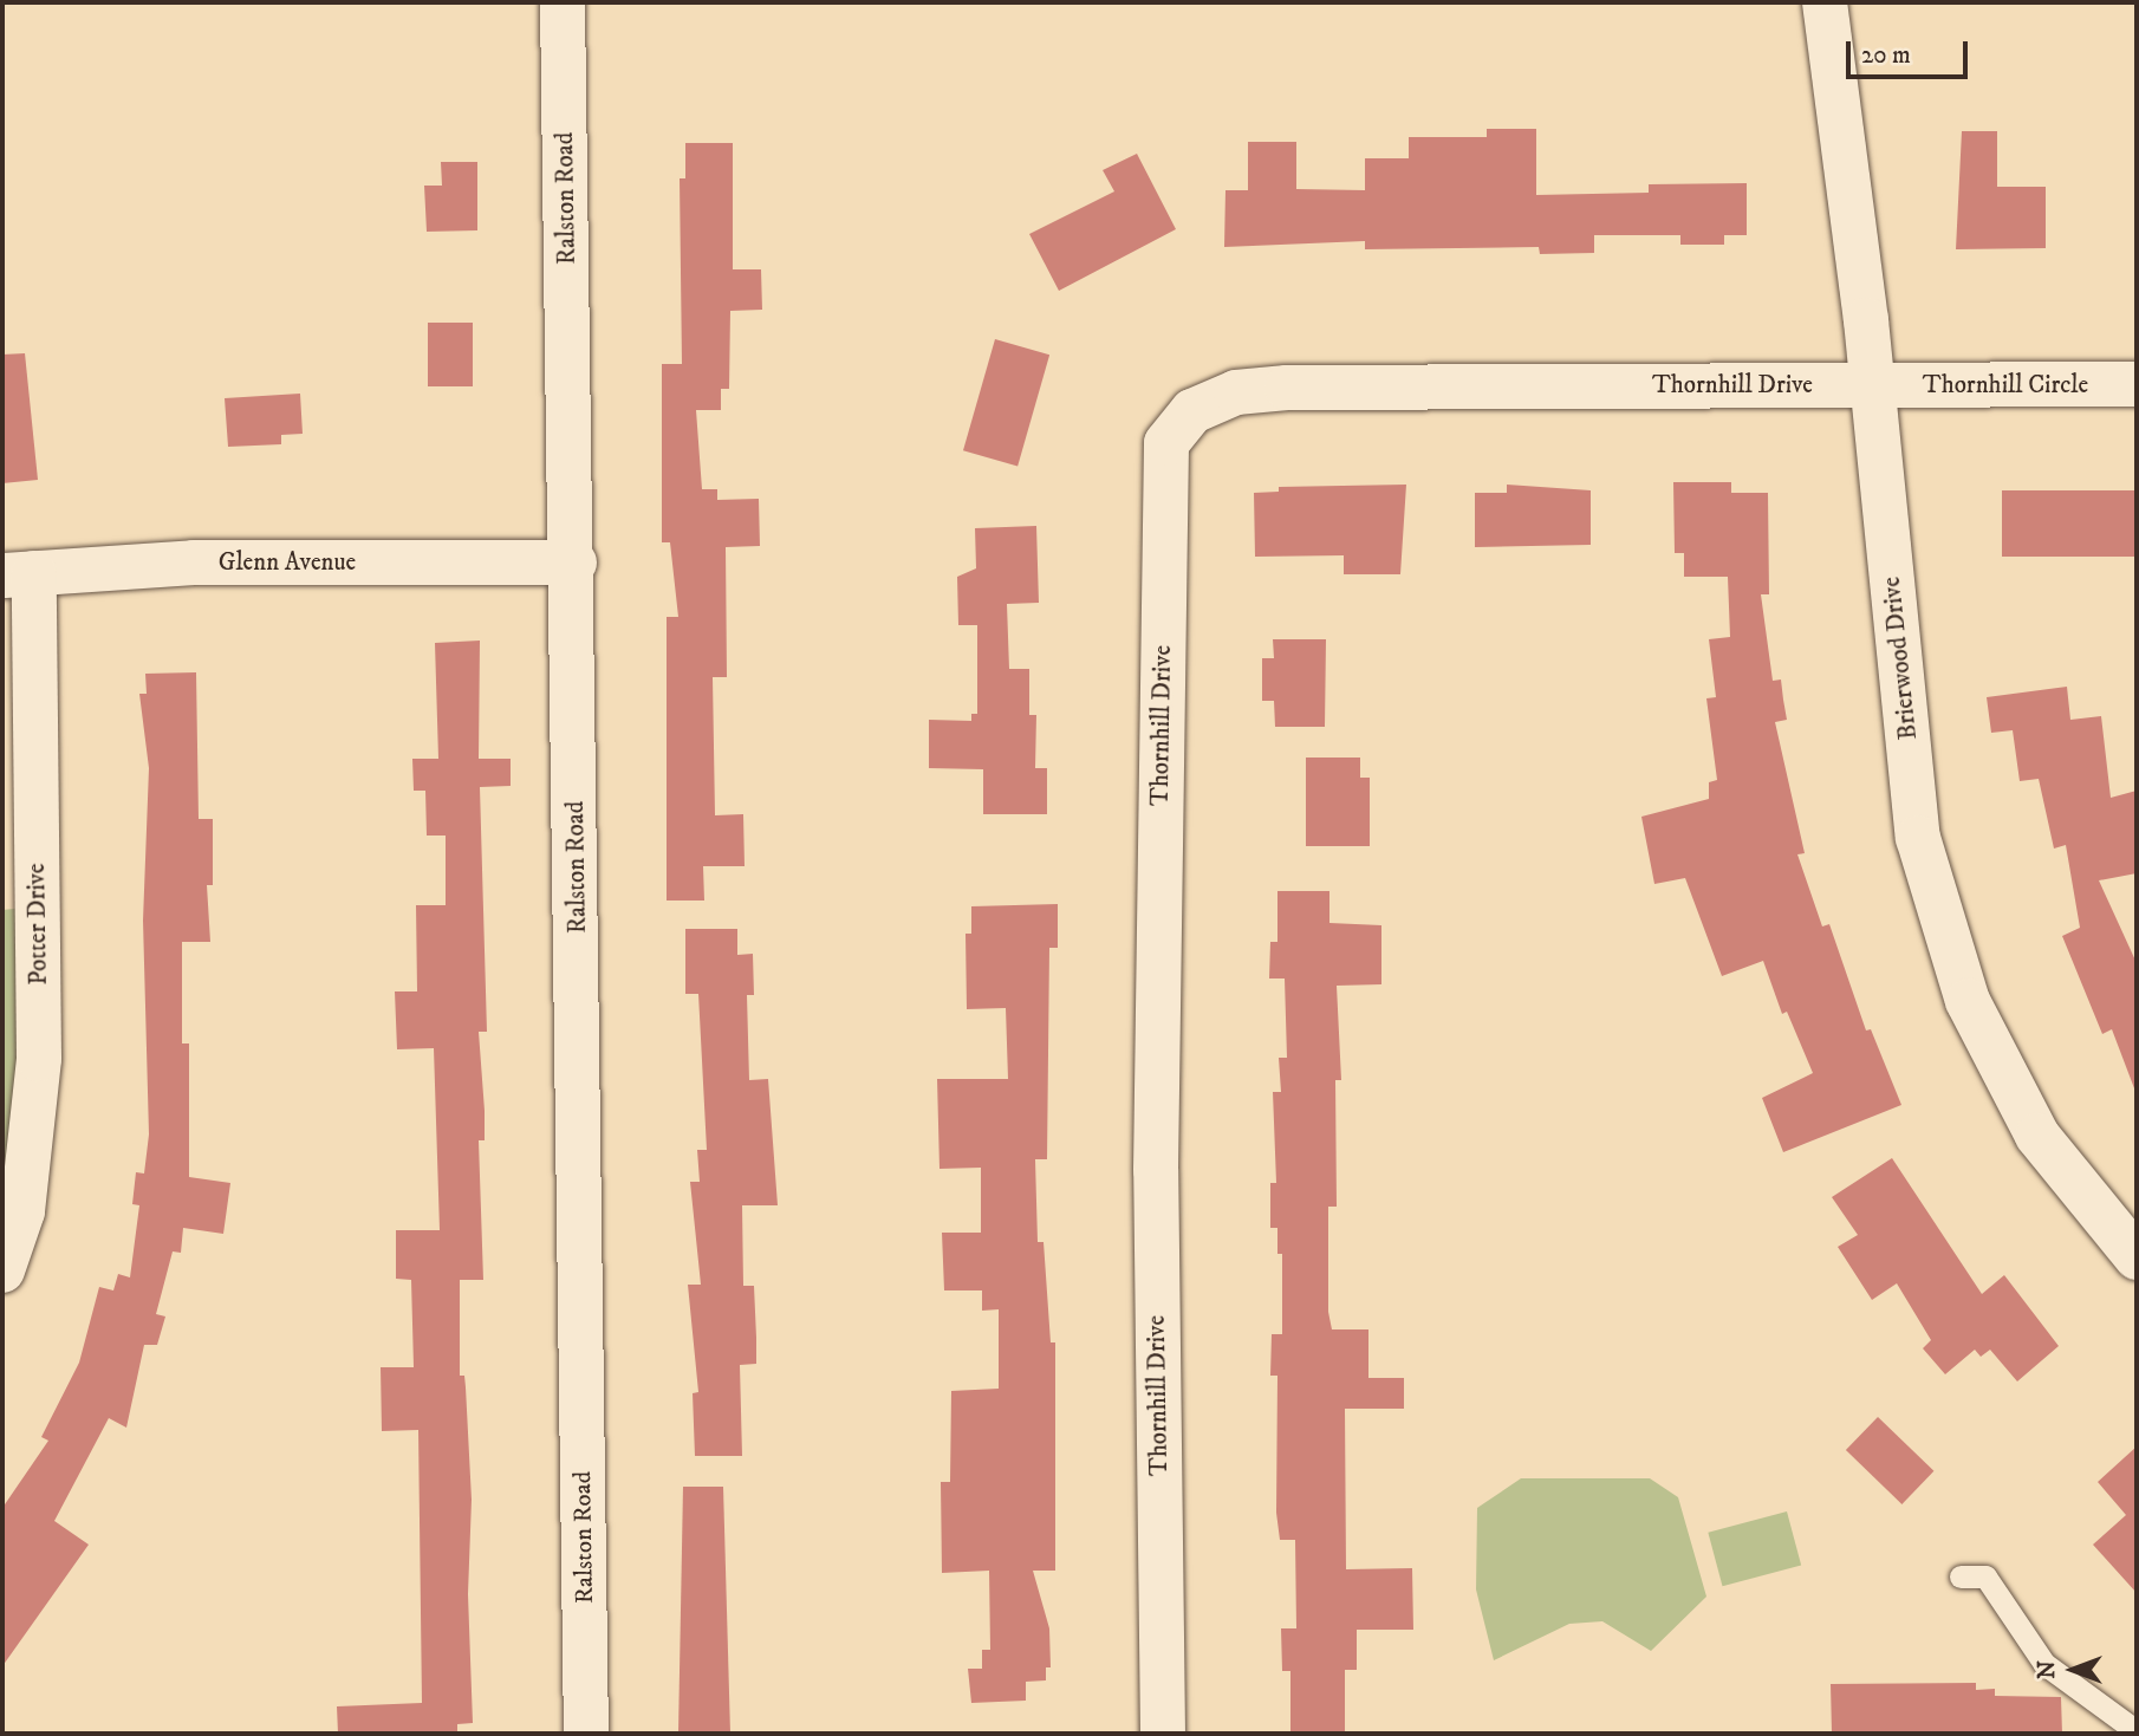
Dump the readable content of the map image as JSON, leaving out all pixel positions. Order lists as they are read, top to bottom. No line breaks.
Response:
{"streets":{"street":["Ralston Road","Thornhill Drive","Thornhill Circle","Glenn Avenue","Brierwood Drive","Potter Drive"]},"crossings":[["Ralston Road","Glenn Avenue"],["Thornhill Drive","Thornhill Circle"],["Thornhill Drive","Brierwood Drive"],["Thornhill Circle","Brierwood Drive"],["Glenn Avenue","Potter Drive"]],"scale_bar":"20 m","north":"left"}
